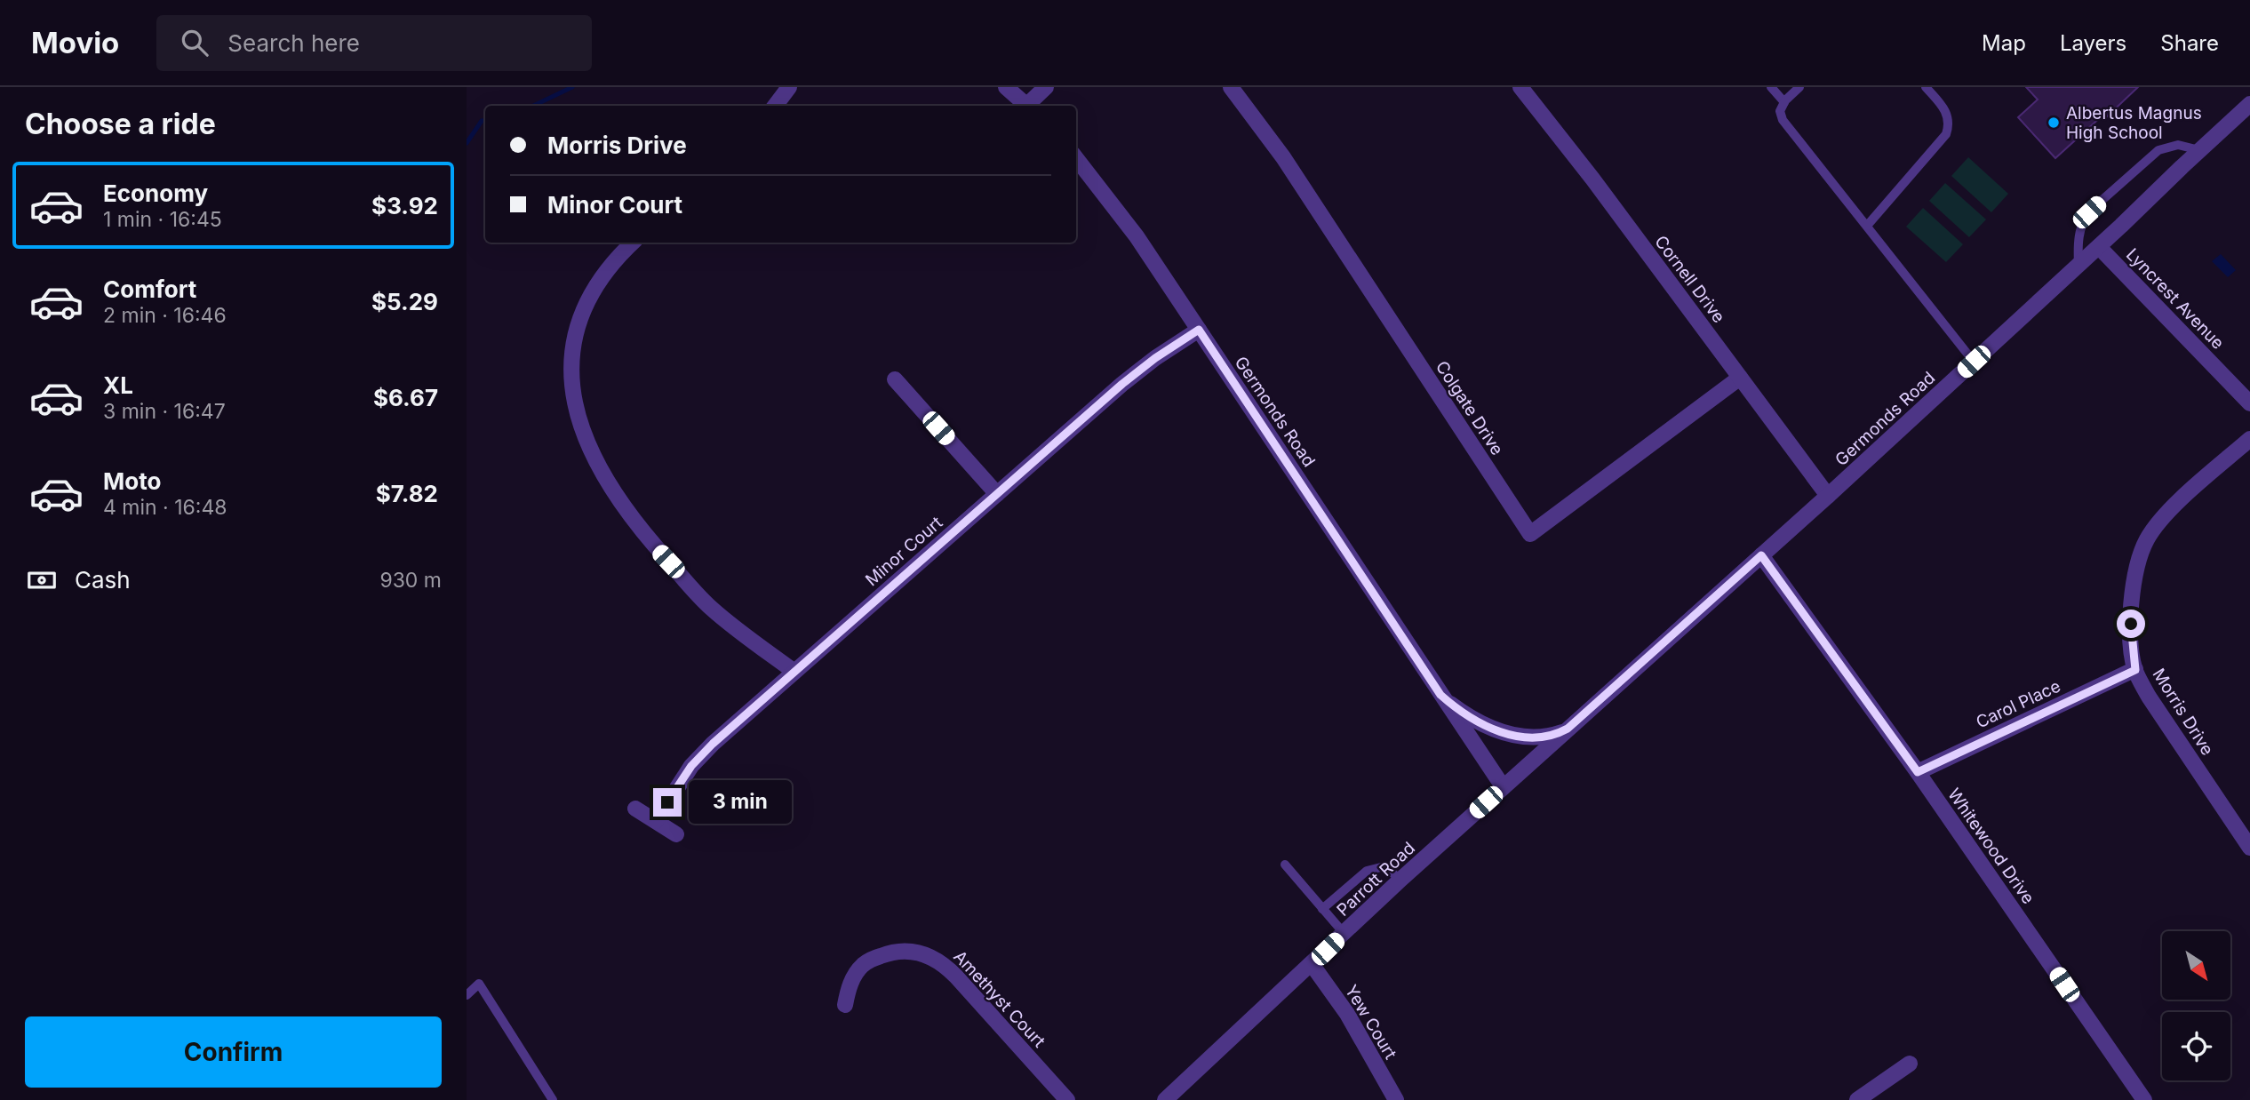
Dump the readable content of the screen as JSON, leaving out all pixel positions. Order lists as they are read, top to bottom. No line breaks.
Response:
{"streets":{"street":["Cornell Drive","Lyncrest Avenue","Colgate Drive","Germonds Road","Minor Court","Carol Place","Morris Drive","Whitewood Drive","Parrott Road","Amethyst Court","Yew Court"]},"crossings":[["Cornell Drive","Colgate Drive"],["Cornell Drive","Germonds Road"],["Lyncrest Avenue","Germonds Road"],["Germonds Road","Minor Court"],["Germonds Road","Whitewood Drive"],["Germonds Road","Parrott Road"],["Carol Place","Morris Drive"],["Carol Place","Whitewood Drive"],["Parrott Road","Yew Court"]],"places":["Albertus Magnus High School"],"north":"bottom right","page":{"header":"Movio","search":"Search here","nav":["Map","Layers","Share"],"heading":"Choose a ride","banner":["Morris Drive","Minor Court"],"list":[{"name":"Economy","note":"1 min · 16:45","value":"$3.92"},{"name":"Comfort","note":"2 min · 16:46","value":"$5.29"},{"name":"XL","note":"3 min · 16:47","value":"$6.67"},{"name":"Moto","note":"4 min · 16:48","value":"$7.82"}],"pay":["Cash","930 m"],"bubble":"3 min","buttons":"Confirm"}}
